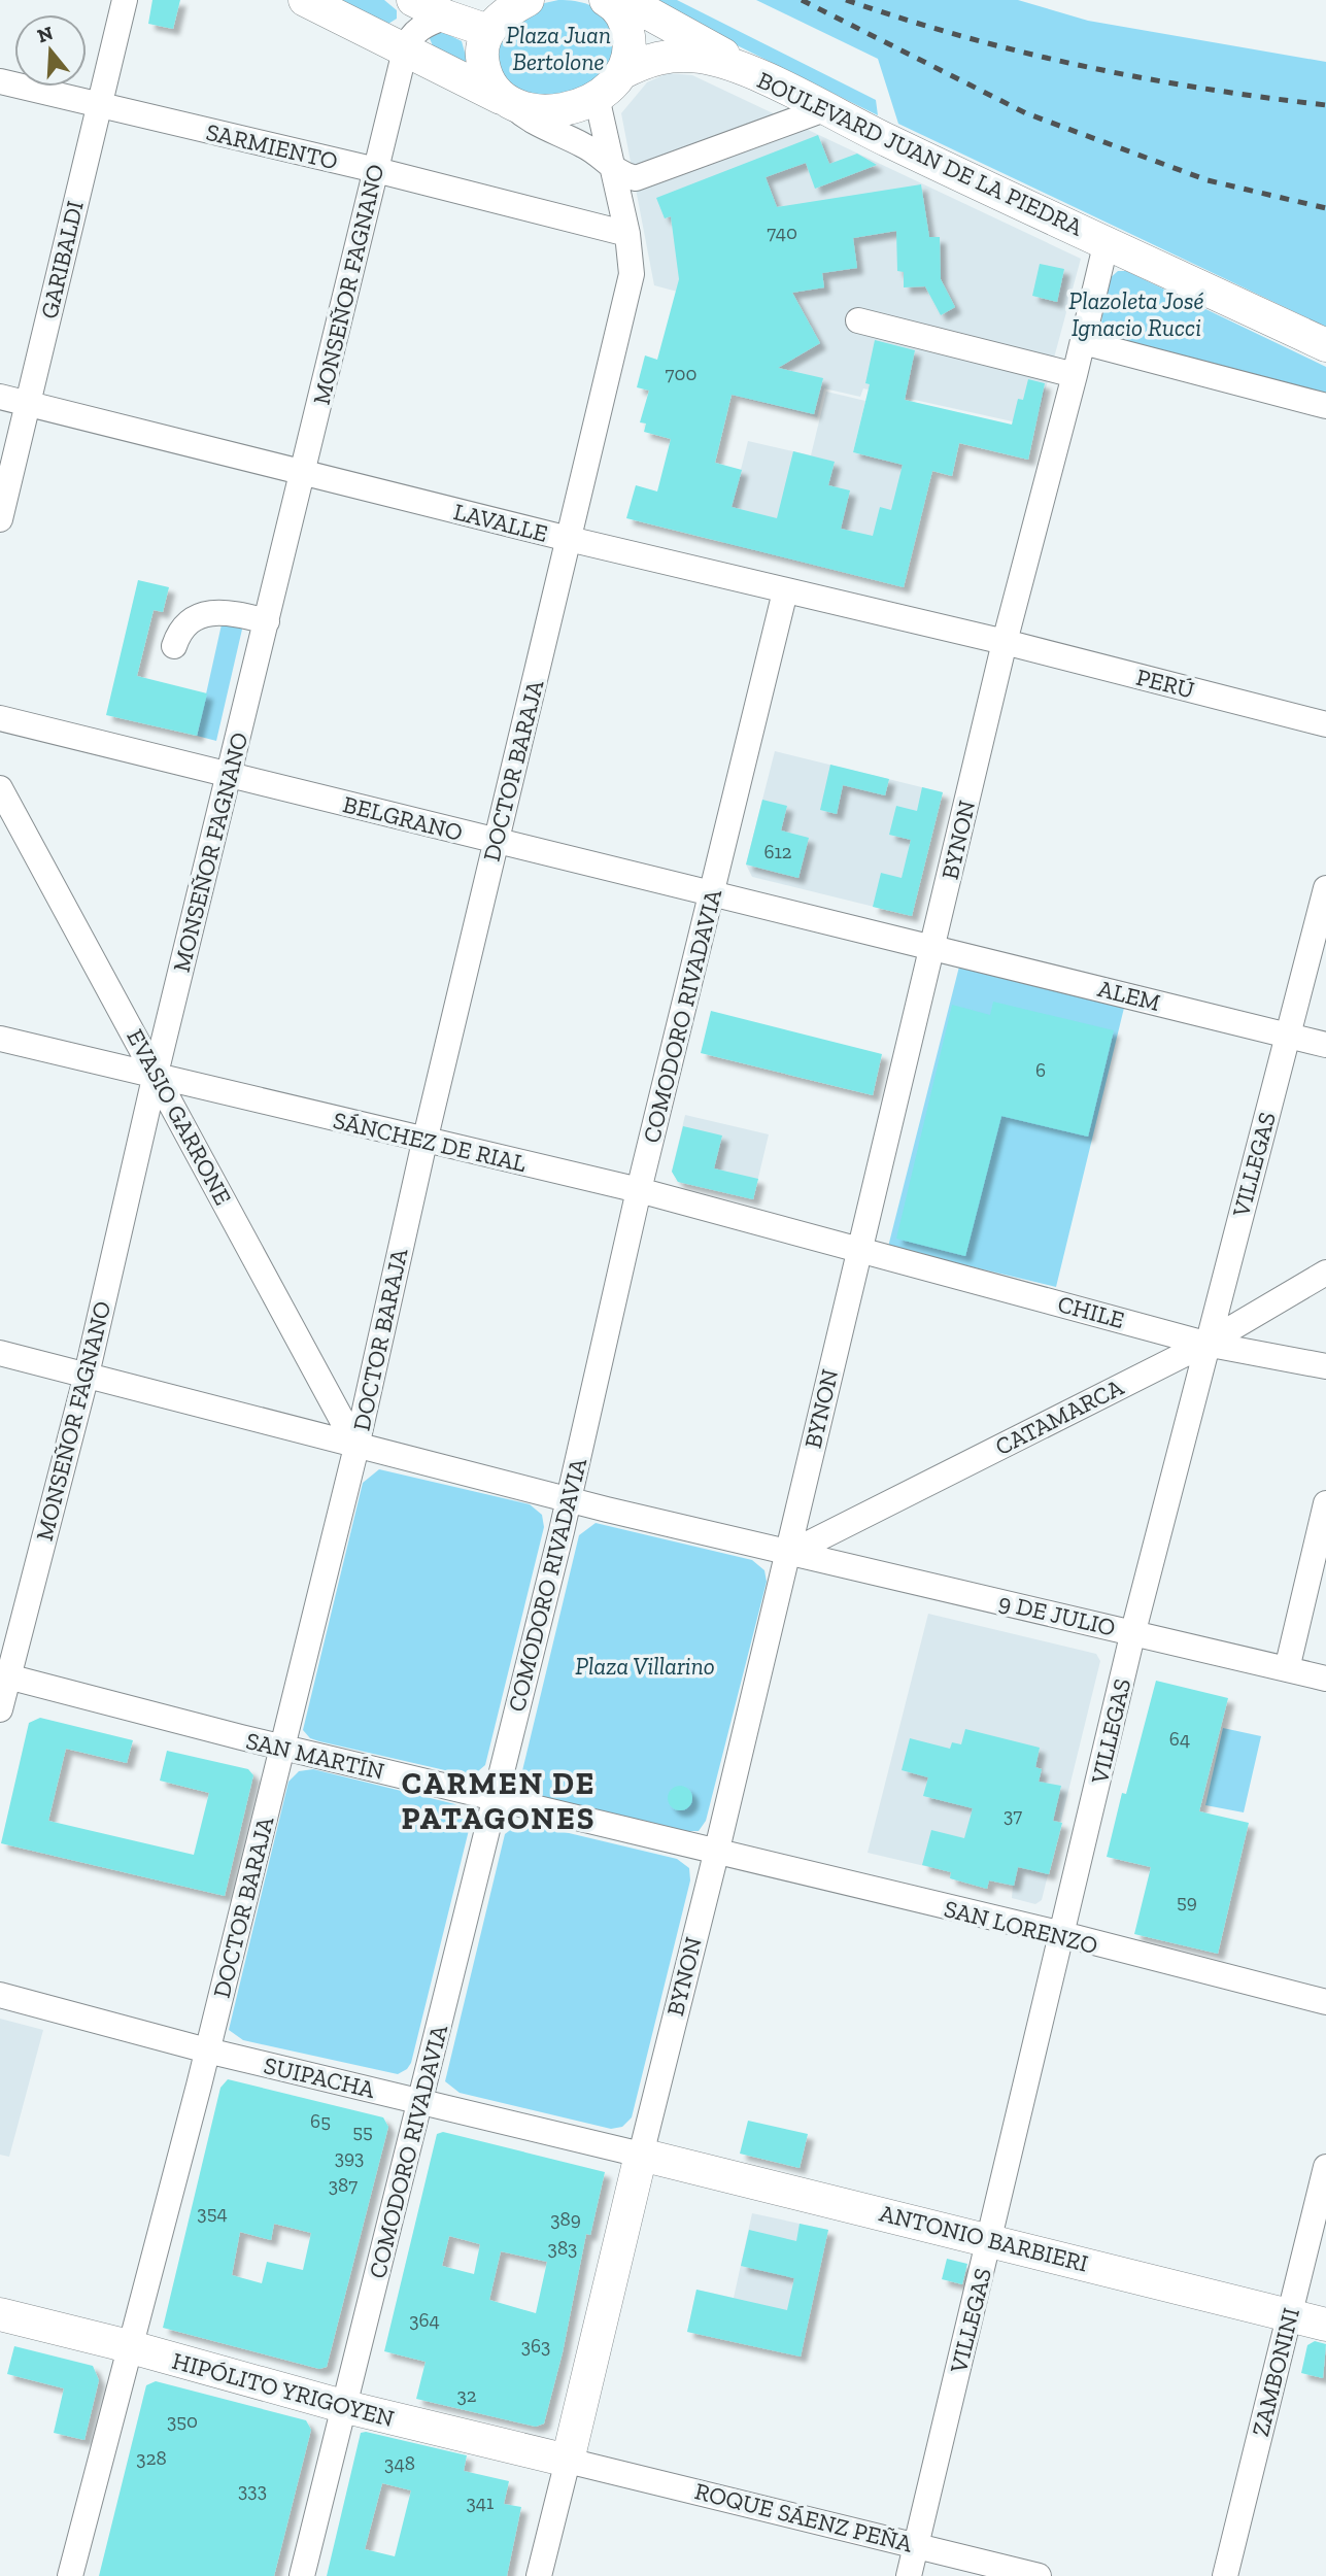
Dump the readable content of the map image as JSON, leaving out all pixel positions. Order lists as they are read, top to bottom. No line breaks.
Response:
{"streets":{"main road":["BOULEVARD JUAN DE LA PIEDRA","BYNON","ANTONIO BARBIERI","HIPÓLITO YRIGOYEN"],"street":["SARMIENTO","GARIBALDI","MONSEÑOR FAGNANO","LAVALLE","PERÚ","DOCTOR BARAJA","BELGRANO","ALEM","COMODORO RIVADAVIA","EVASIO GARRONE","SÁNCHEZ DE RIAL","VILLEGAS","CHILE","CATAMARCA","9 DE JULIO","SAN MARTÍN","SAN LORENZO","SUIPACHA","ZAMBONINI","ROQUE SÁENZ PEÑA"]},"crossings":[["SARMIENTO","GARIBALDI"],["SARMIENTO","MONSEÑOR FAGNANO"],["SARMIENTO","DOCTOR BARAJA"],["BOULEVARD JUAN DE LA PIEDRA","MONSEÑOR FAGNANO"],["BOULEVARD JUAN DE LA PIEDRA","DOCTOR BARAJA"],["BOULEVARD JUAN DE LA PIEDRA","BYNON"],["GARIBALDI","LAVALLE"],["MONSEÑOR FAGNANO","LAVALLE"],["MONSEÑOR FAGNANO","BELGRANO"],["MONSEÑOR FAGNANO","EVASIO GARRONE"],["MONSEÑOR FAGNANO","SÁNCHEZ DE RIAL"],["MONSEÑOR FAGNANO","9 DE JULIO"],["MONSEÑOR FAGNANO","SAN MARTÍN"],["LAVALLE","PERÚ"],["LAVALLE","DOCTOR BARAJA"],["LAVALLE","BYNON"],["LAVALLE","COMODORO RIVADAVIA"],["PERÚ","BYNON"],["DOCTOR BARAJA","BELGRANO"],["DOCTOR BARAJA","EVASIO GARRONE"],["DOCTOR BARAJA","SÁNCHEZ DE RIAL"],["DOCTOR BARAJA","9 DE JULIO"],["DOCTOR BARAJA","SAN MARTÍN"],["DOCTOR BARAJA","SUIPACHA"],["DOCTOR BARAJA","HIPÓLITO YRIGOYEN"],["BELGRANO","BYNON"],["BELGRANO","ALEM"],["BELGRANO","COMODORO RIVADAVIA"],["BYNON","ALEM"],["BYNON","SÁNCHEZ DE RIAL"],["BYNON","CHILE"],["BYNON","CATAMARCA"],["BYNON","9 DE JULIO"],["BYNON","SAN MARTÍN"],["BYNON","SAN LORENZO"],["BYNON","SUIPACHA"],["BYNON","ANTONIO BARBIERI"],["BYNON","HIPÓLITO YRIGOYEN"],["BYNON","ROQUE SÁENZ PEÑA"],["ALEM","VILLEGAS"],["COMODORO RIVADAVIA","SÁNCHEZ DE RIAL"],["COMODORO RIVADAVIA","9 DE JULIO"],["COMODORO RIVADAVIA","SAN MARTÍN"],["COMODORO RIVADAVIA","SUIPACHA"],["COMODORO RIVADAVIA","HIPÓLITO YRIGOYEN"],["EVASIO GARRONE","SÁNCHEZ DE RIAL"],["EVASIO GARRONE","9 DE JULIO"],["SÁNCHEZ DE RIAL","CHILE"],["VILLEGAS","CHILE"],["VILLEGAS","CATAMARCA"],["VILLEGAS","9 DE JULIO"],["VILLEGAS","SAN LORENZO"],["VILLEGAS","ANTONIO BARBIERI"],["VILLEGAS","ROQUE SÁENZ PEÑA"],["CHILE","CATAMARCA"],["CATAMARCA","9 DE JULIO"],["SAN MARTÍN","SAN LORENZO"],["SUIPACHA","ANTONIO BARBIERI"],["ANTONIO BARBIERI","ZAMBONINI"],["HIPÓLITO YRIGOYEN","ROQUE SÁENZ PEÑA"]],"districts":["CARMEN DE PATAGONES"],"parks":["Plaza Juan Bertolone","Plazoleta José Ignacio Rucci","Plaza Villarino"],"house_numbers":["740","700","612","6","64","37","59","65","55","393","387","354","389","383","364","363","32","350","328","348","333","341"],"north":"top"}
